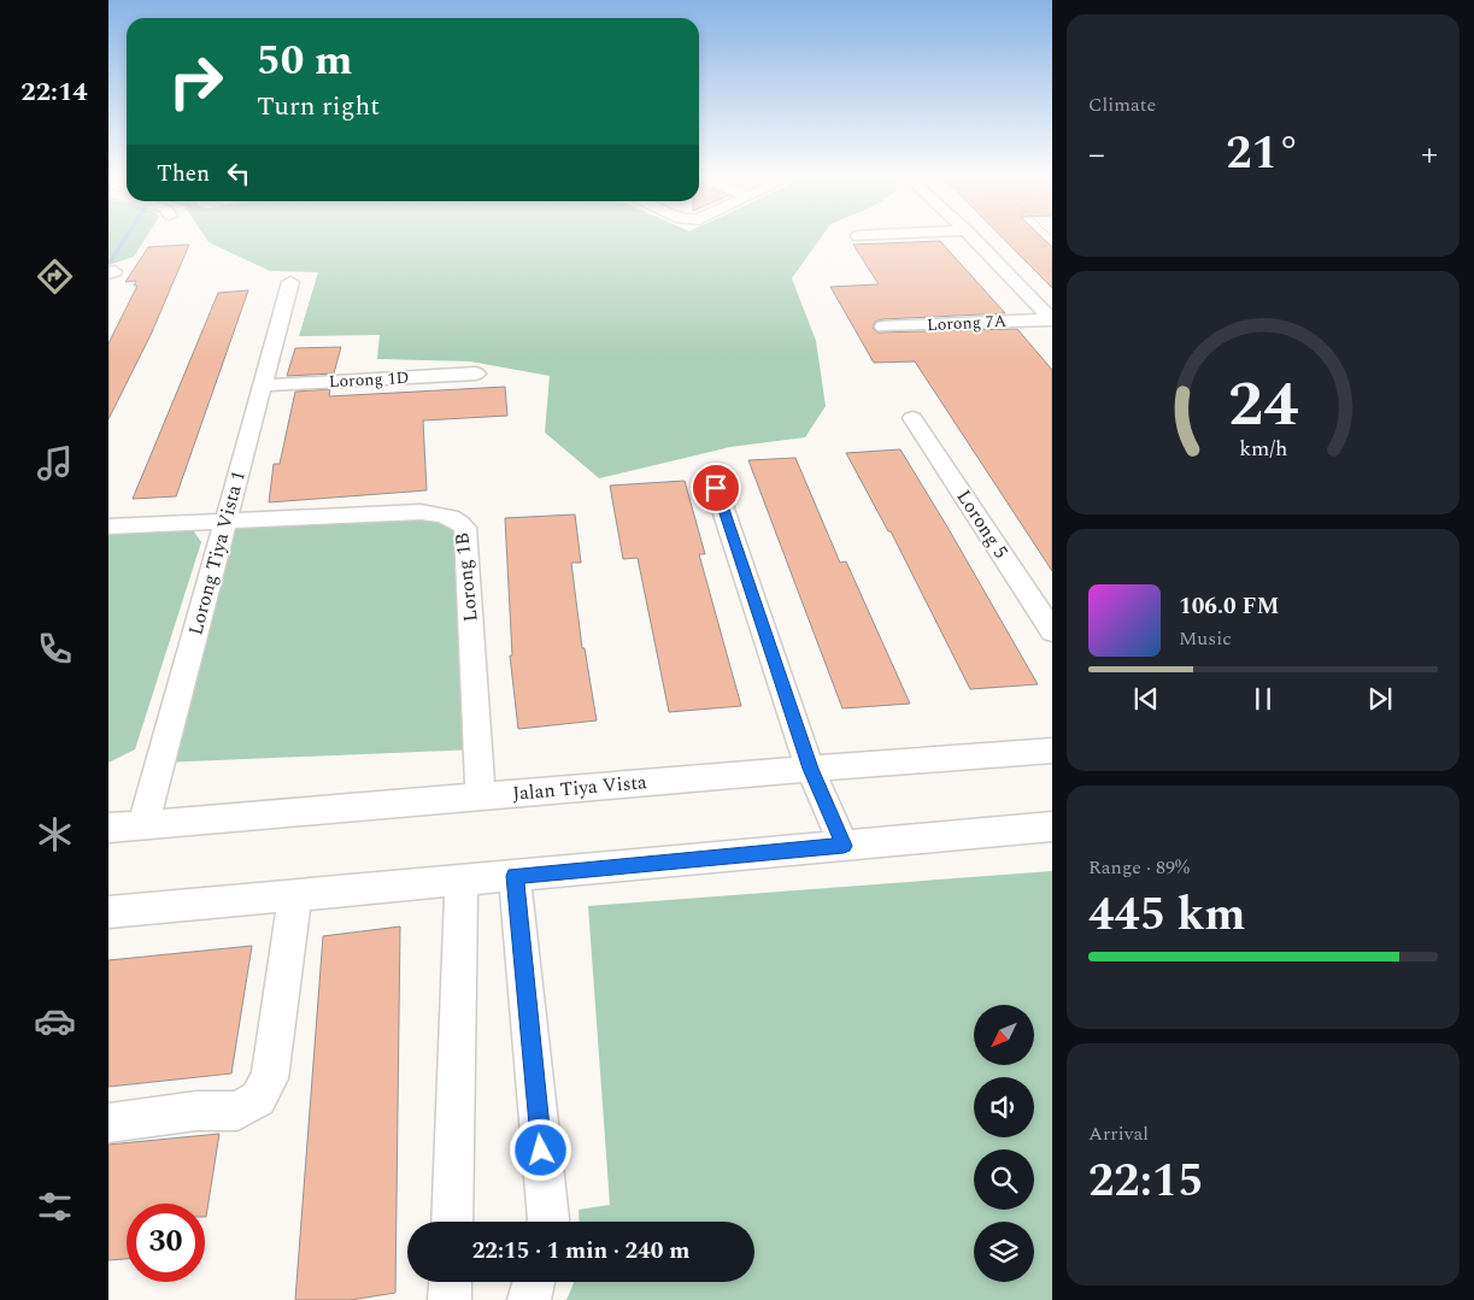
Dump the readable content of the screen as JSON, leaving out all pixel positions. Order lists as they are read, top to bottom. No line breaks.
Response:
{"streets":{"street":["Lorong 7A","Lorong 1D","Lorong 5","Lorong Tiya Vista 1","Lorong 1B","Jalan Tiya Vista"]},"crossings":[["Lorong 1D","Lorong Tiya Vista 1"],["Lorong Tiya Vista 1","Lorong 1B"],["Lorong Tiya Vista 1","Jalan Tiya Vista"],["Lorong 1B","Jalan Tiya Vista"]],"north":"bottom left","page":{"tabs":"22:14","tile":["Climate",["Range · 89%","445 km"],["Arrival","22:15"]],"turn":["50 m","Turn right"],"heat":["−","21°","+"],"then":"Then","song":["106.0 FM","Music"],"limit":"30","trip":"22:15 · 1 min · 240 m","gauge":["24","km/h"]}}
